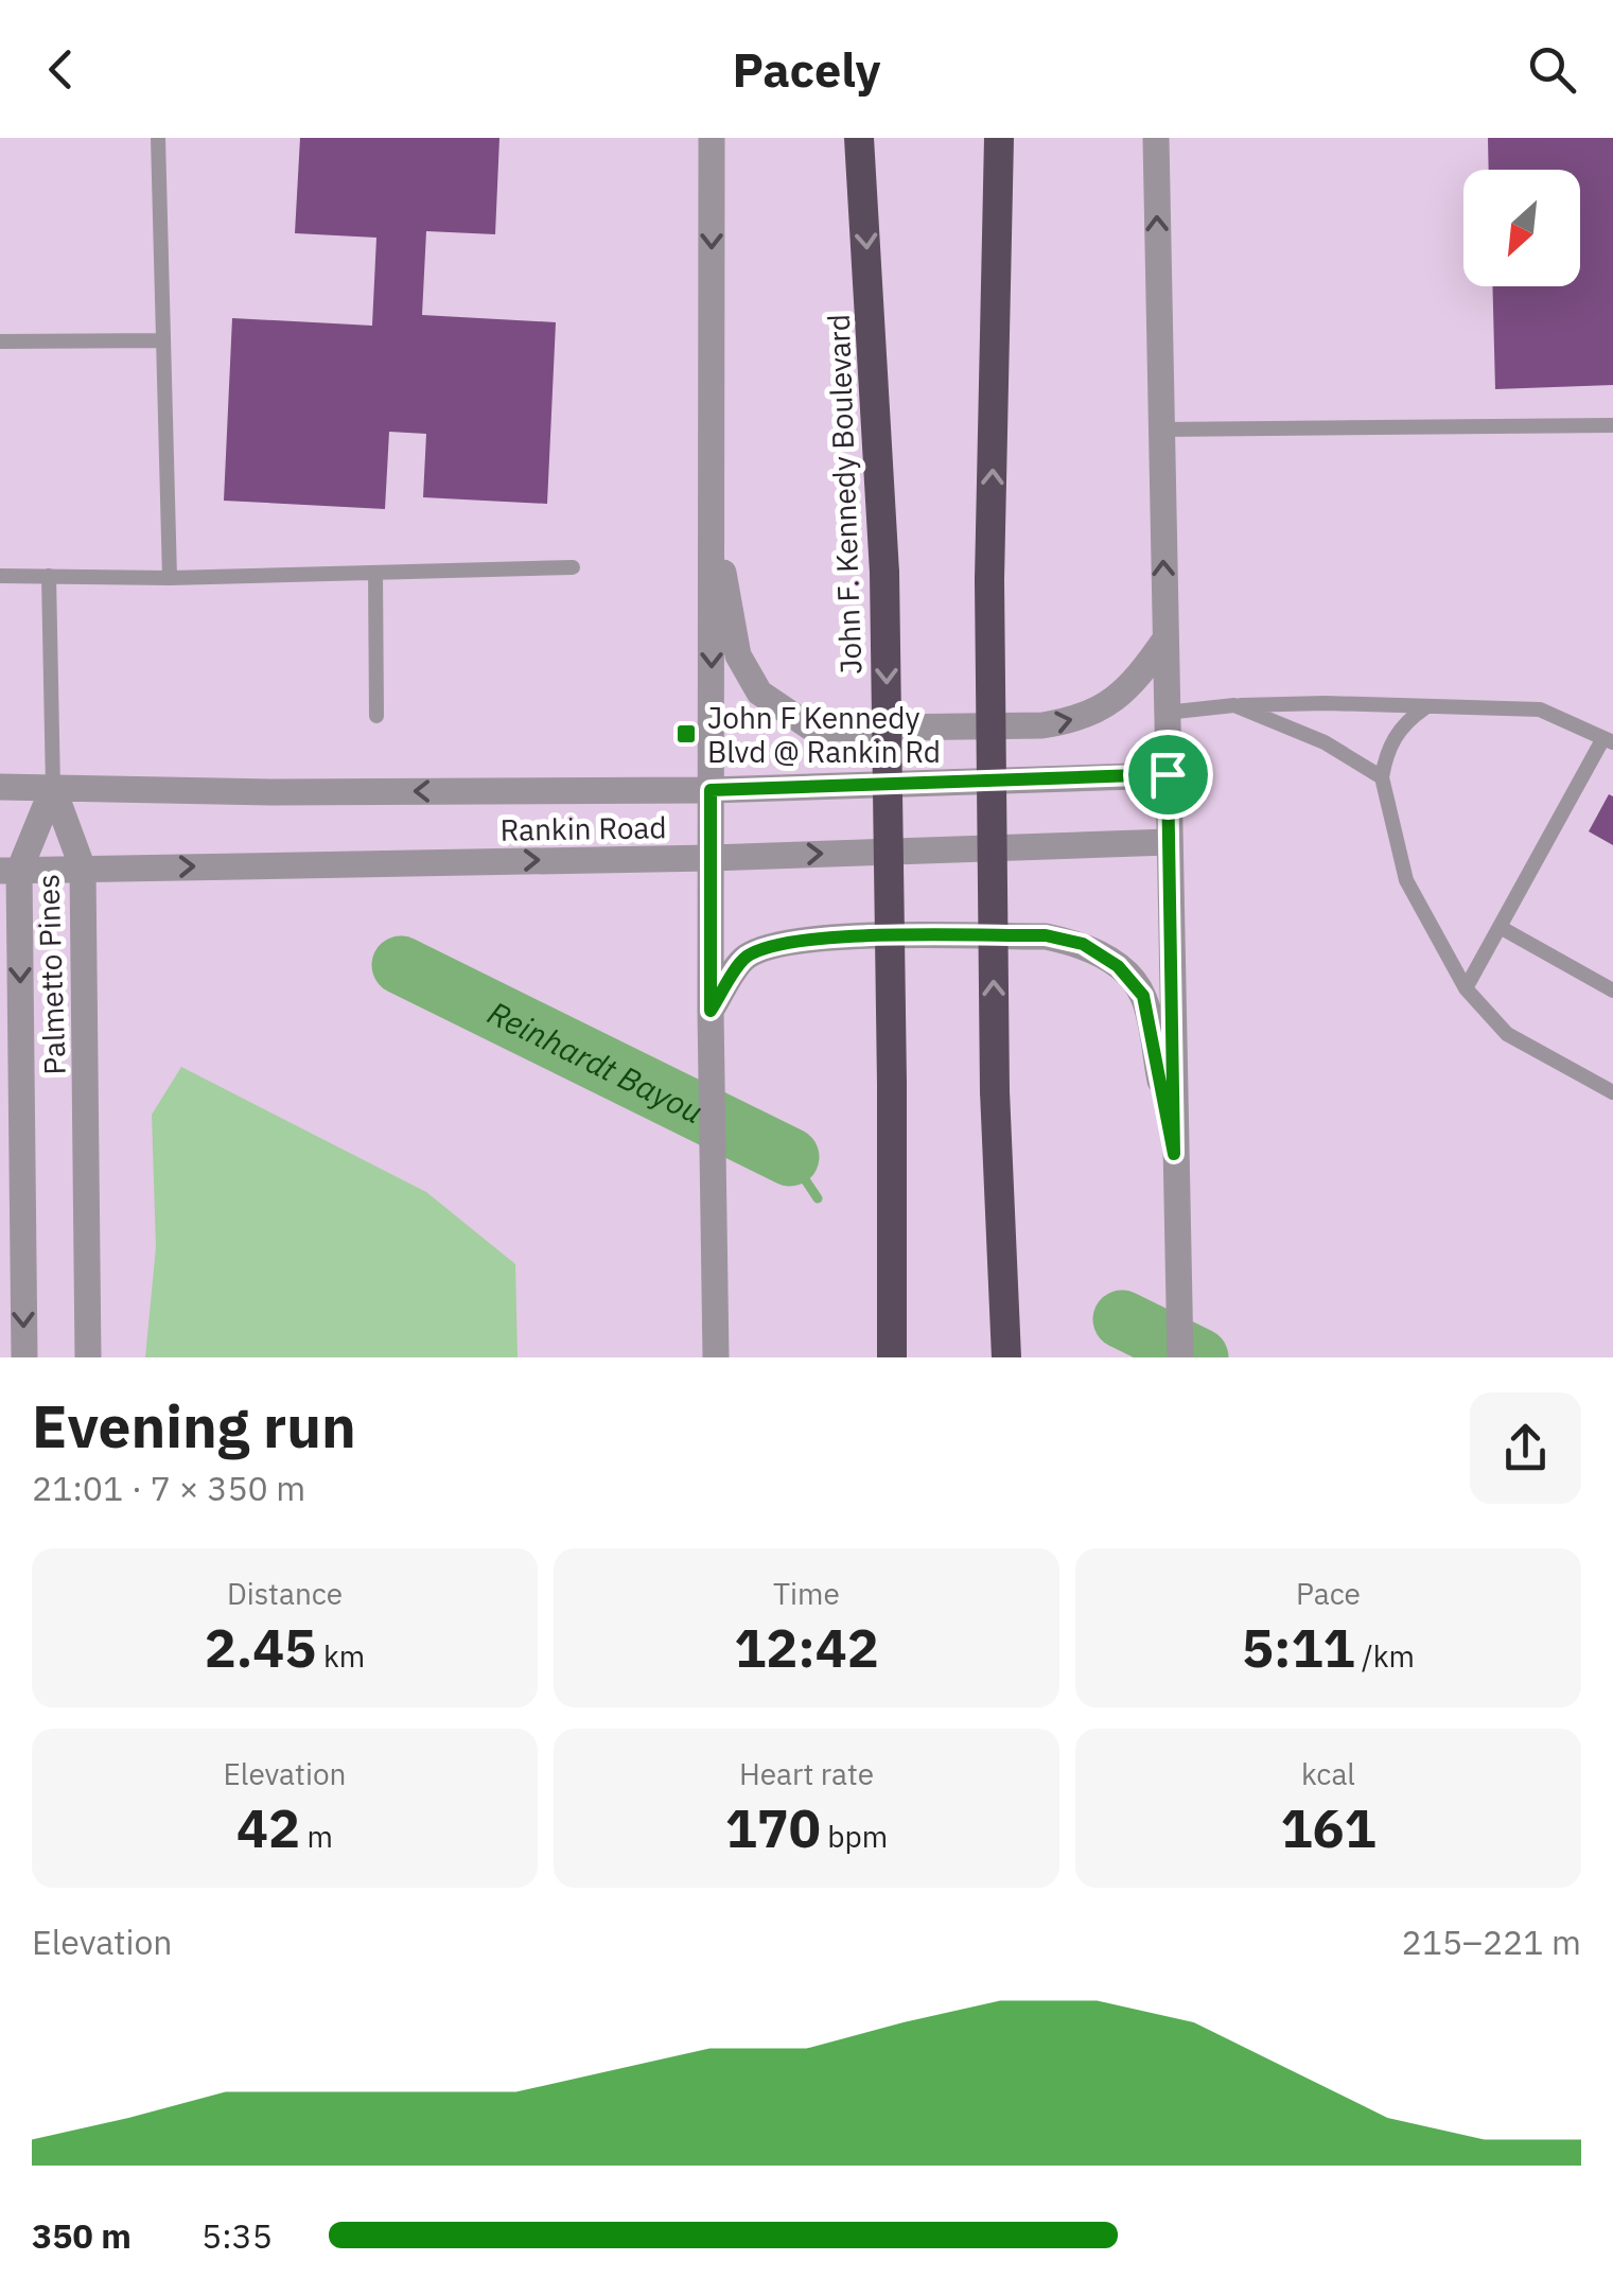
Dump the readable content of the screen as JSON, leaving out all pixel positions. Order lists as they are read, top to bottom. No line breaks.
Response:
{"streets":{"highway":["John F. Kennedy Boulevard"],"street":["Rankin Road","Palmetto Pines"]},"crossings":[["Rankin Road","Palmetto Pines"]],"water":["Reinhardt Bayou"],"places":{"transit":["John F Kennedy Blvd @ Rankin Rd"]},"north":"bottom left","page":{"header":"Pacely","heading":["Evening run","21:01 · 7 × 350 m"],"stats":[["Distance","2.45 km"],["Time","12:42"],["Pace","5:11 /km"],["Elevation","42 m"],["Heart rate","170 bpm"],["kcal","161"]],"chart":["Elevation","215–221 m"],"list":[{"name":"350 m","note":"5:35"}]}}
